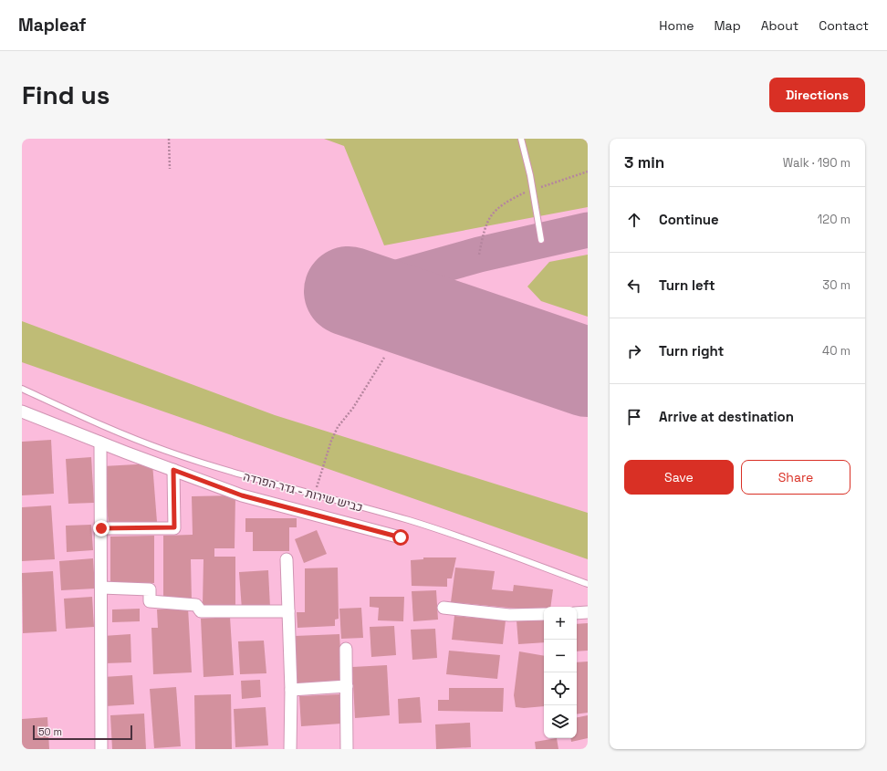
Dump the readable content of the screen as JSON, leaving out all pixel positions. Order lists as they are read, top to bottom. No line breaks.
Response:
{"streets":{"lane":["כביש שירות - גדר הפרדה"]},"scale_bar":"50 m","page":{"header":"Mapleaf","nav":["Home","Map","About","Contact"],"buttons":["Directions",["Save","Share"]],"title":"Find us","heading":["3 min","Walk · 190 m"],"list":[["Continue","120 m"],["Turn left","30 m"],["Turn right","40 m"],"Arrive at destination"],"map_buttons":["+","−"],"scale":"50 m"}}
